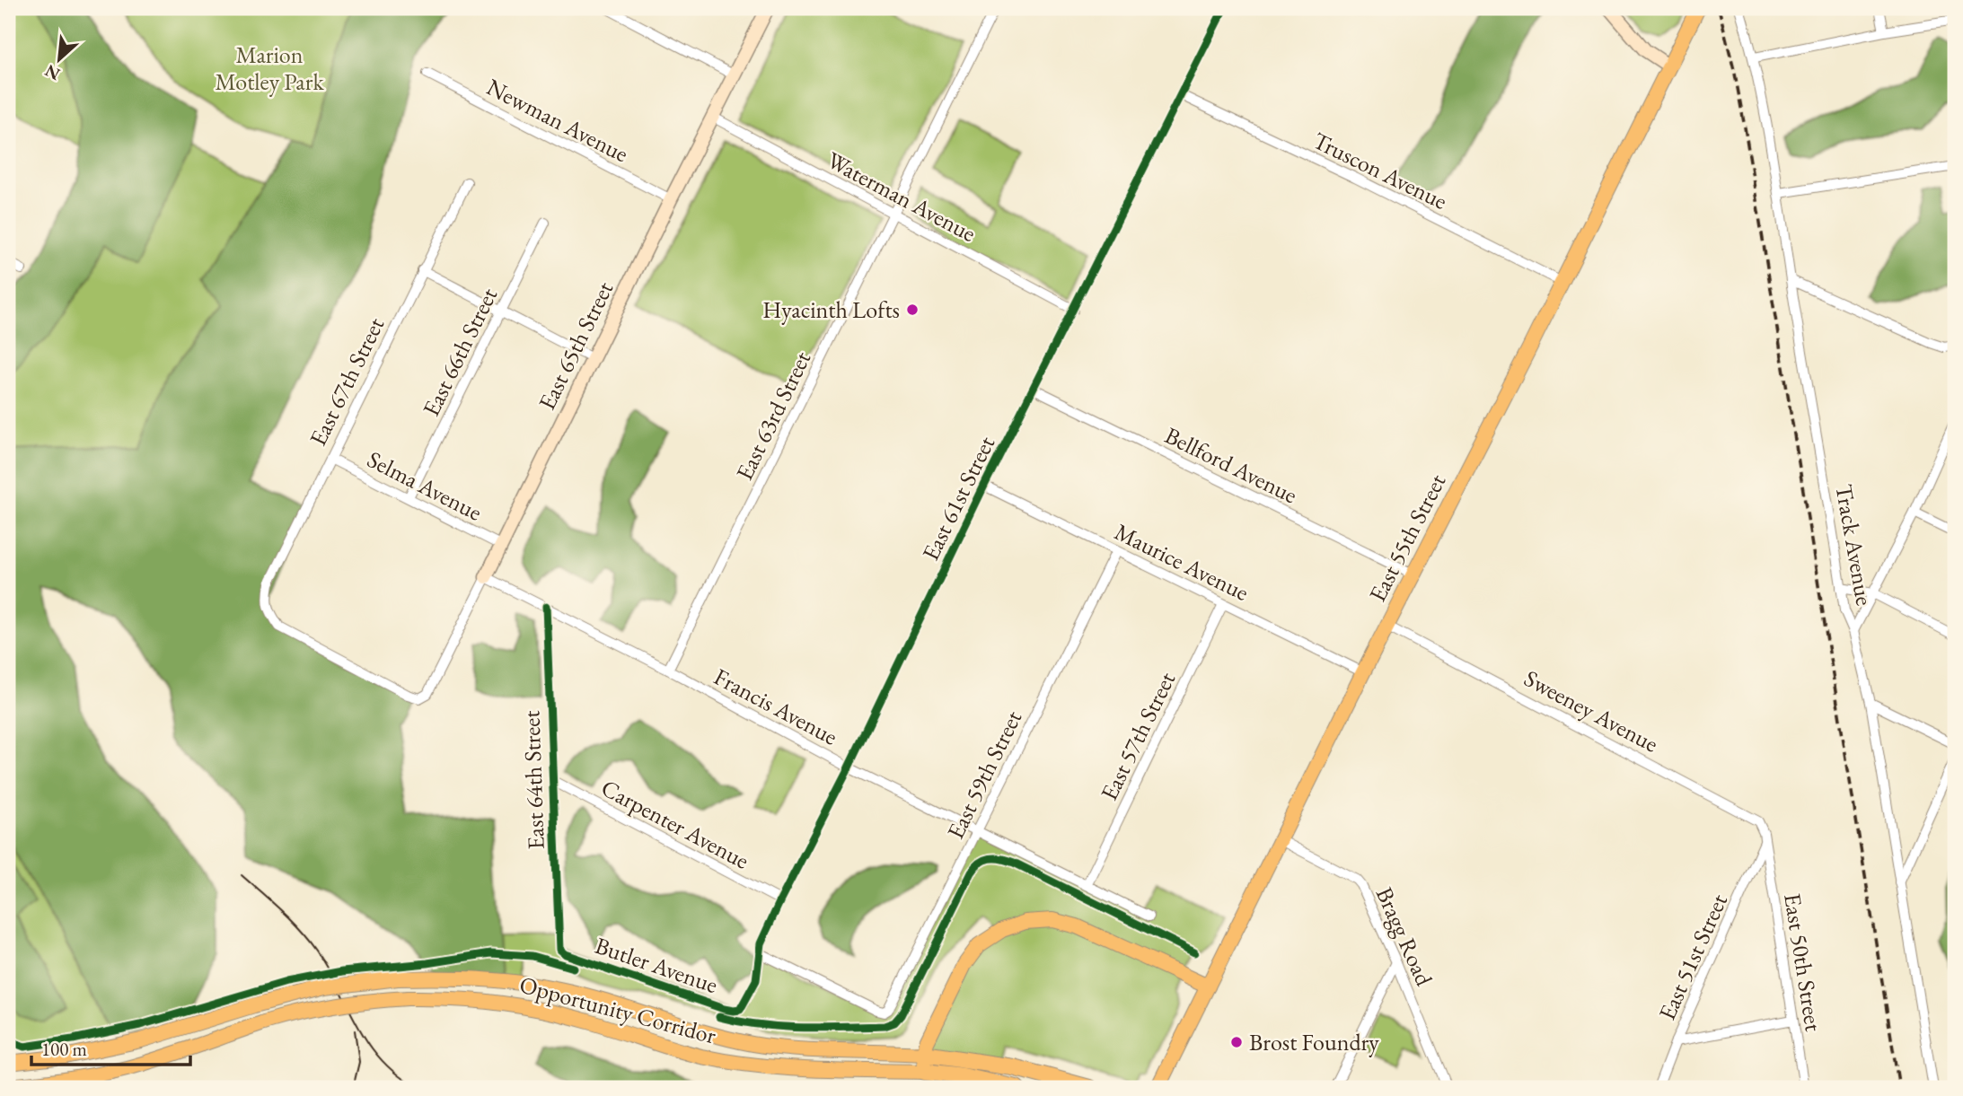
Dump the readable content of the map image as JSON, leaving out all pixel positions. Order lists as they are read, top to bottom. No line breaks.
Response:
{"streets":{"main road":["East 55th Street","Opportunity Corridor"],"street":["Newman Avenue","Truscon Avenue","Waterman Avenue","East 65th Street","East 66th Street","East 67th Street","East 63rd Street","Bellford Avenue","Selma Avenue","East 61st Street","Track Avenue","Maurice Avenue","Francis Avenue","Sweeney Avenue","East 57th Street","East 59th Street","East 64th Street","Carpenter Avenue","Bragg Road","East 51st Street","East 50th Street","Butler Avenue"]},"crossings":[["Newman Avenue","East 65th Street"],["Truscon Avenue","East 61st Street"],["Truscon Avenue","East 55th Street"],["Waterman Avenue","East 65th Street"],["Waterman Avenue","East 63rd Street"],["Waterman Avenue","East 61st Street"],["East 65th Street","East 67th Street"],["East 65th Street","Selma Avenue"],["East 65th Street","Francis Avenue"],["East 66th Street","Selma Avenue"],["East 67th Street","Selma Avenue"],["East 63rd Street","Francis Avenue"],["Bellford Avenue","East 61st Street"],["Bellford Avenue","East 55th Street"],["East 61st Street","Maurice Avenue"],["East 61st Street","Francis Avenue"],["East 61st Street","East 59th Street"],["East 61st Street","Carpenter Avenue"],["East 61st Street","Butler Avenue"],["East 55th Street","Maurice Avenue"],["East 55th Street","Sweeney Avenue"],["East 55th Street","Bragg Road"],["Maurice Avenue","East 57th Street"],["Maurice Avenue","East 59th Street"],["Francis Avenue","East 57th Street"],["Francis Avenue","East 59th Street"],["Francis Avenue","East 64th Street"],["Sweeney Avenue","East 51st Street"],["Sweeney Avenue","East 50th Street"],["East 64th Street","Carpenter Avenue"],["East 64th Street","Butler Avenue"],["East 51st Street","East 50th Street"]],"parks":["Marion Motley Park"],"places":["Hyacinth Lofts","Brost Foundry"],"scale_bar":"100 m","north":"bottom left"}
